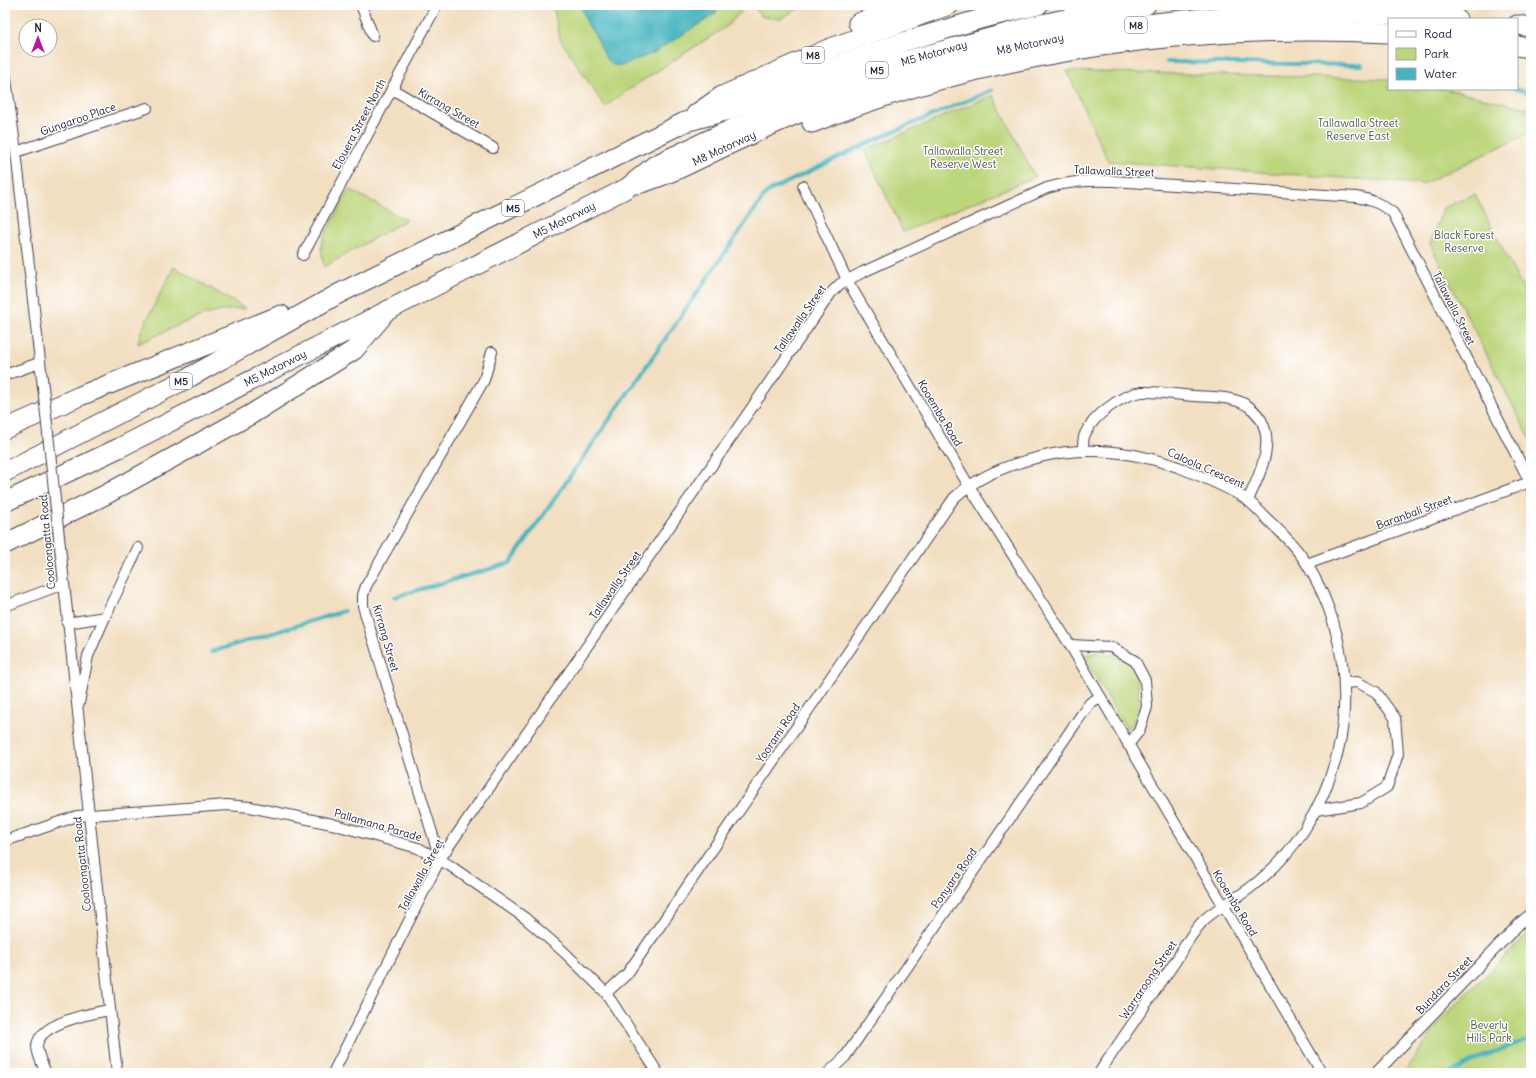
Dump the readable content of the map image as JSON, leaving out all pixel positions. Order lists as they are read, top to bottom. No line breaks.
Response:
{"streets":{"highway":["M8","M8 Motorway","M5 Motorway","M5"],"street":["Kirrang Street","Gungaroo Place","Elouera Street North","Tallawalla Street","Kooemba Road","Caloola Crescent","Baranbali Street","Cooloongatta Road","Yoorami Road","Pallamana Parade","Ponyara Road","Warraroong Street","Bundara Street"]},"crossings":[["M8","M5 Motorway"],["M8 Motorway","M5 Motorway"],["Kirrang Street","Elouera Street North"],["Kirrang Street","Tallawalla Street"],["Kirrang Street","Pallamana Parade"],["Gungaroo Place","Cooloongatta Road"],["Tallawalla Street","Kooemba Road"],["Tallawalla Street","Baranbali Street"],["Tallawalla Street","Pallamana Parade"],["Kooemba Road","Caloola Crescent"],["Kooemba Road","Yoorami Road"],["Kooemba Road","Ponyara Road"],["Kooemba Road","Warraroong Street"],["Caloola Crescent","Baranbali Street"],["Caloola Crescent","Yoorami Road"],["Caloola Crescent","Warraroong Street"],["Cooloongatta Road","Pallamana Parade"],["Yoorami Road","Pallamana Parade"]],"parks":["Tallawalla Street Reserve East","Tallawalla Street Reserve West","Black Forest Reserve","Beverly Hills Park"],"legend":["Road","Park","Water"],"north":"top"}
